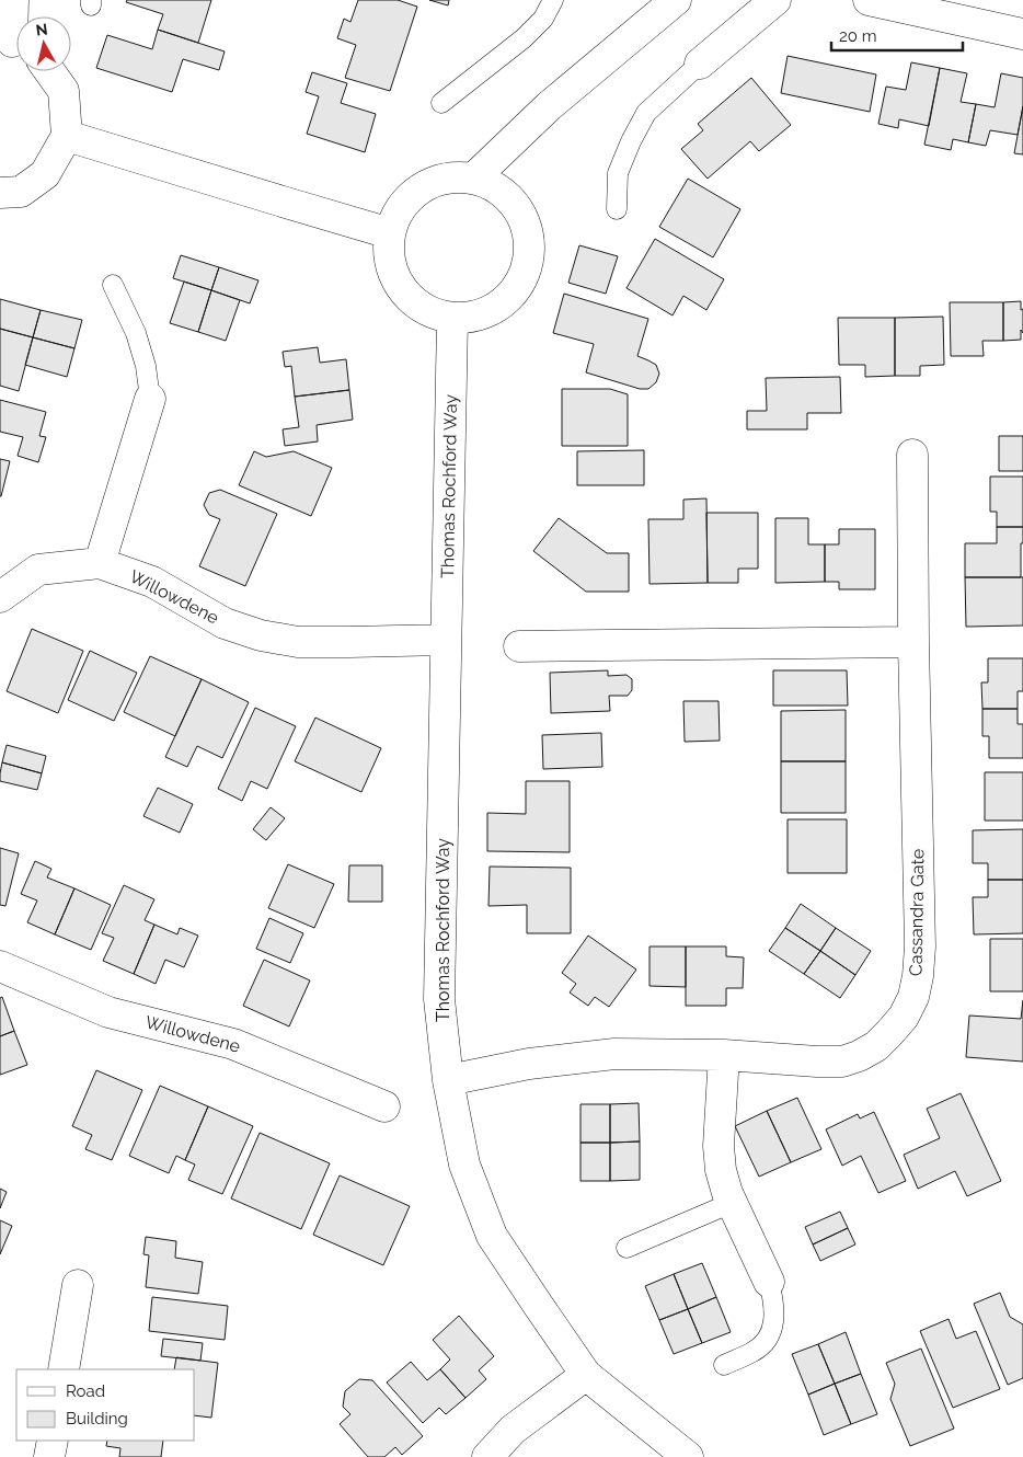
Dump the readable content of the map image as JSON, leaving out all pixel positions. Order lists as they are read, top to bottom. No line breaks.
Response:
{"streets":{"street":["Thomas Rochford Way","Willowdene","Cassandra Gate"]},"crossings":[["Thomas Rochford Way","Willowdene"],["Thomas Rochford Way","Cassandra Gate"]],"legend":["Road","Building"],"scale_bar":"20 m","north":"top"}
